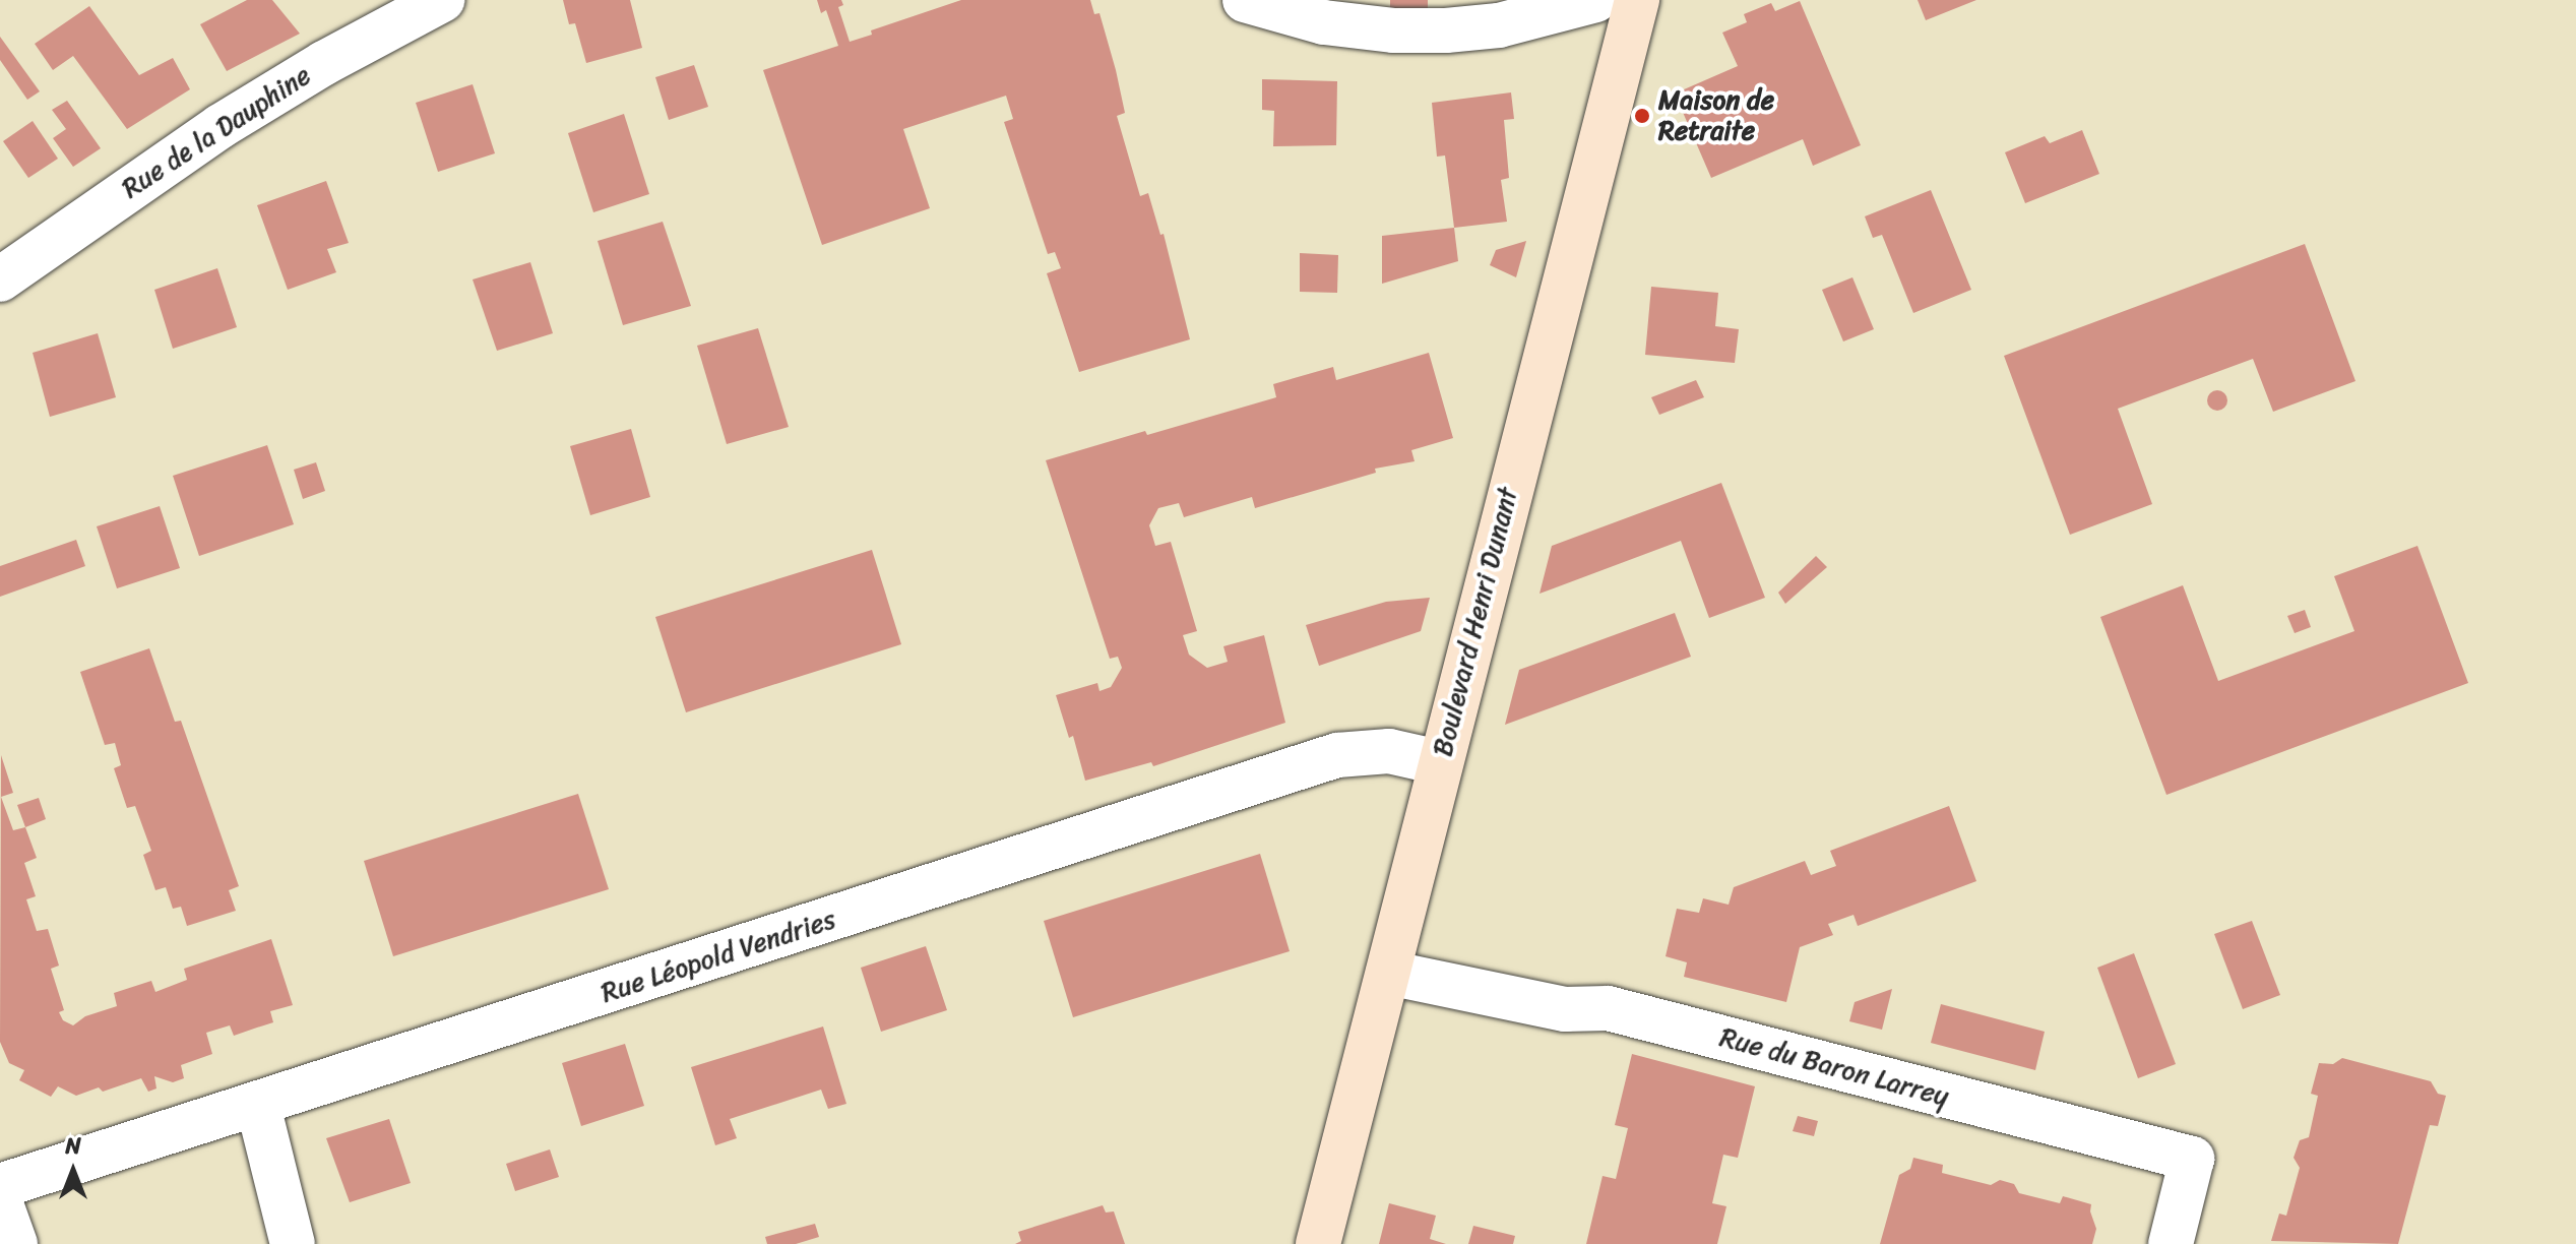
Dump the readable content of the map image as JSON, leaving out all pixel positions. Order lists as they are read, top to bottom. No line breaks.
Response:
{"streets":{"main road":["Boulevard Henri Dunant"],"street":["Rue de la Dauphine","Rue Léopold Vendries","Rue du Baron Larrey"]},"crossings":[["Boulevard Henri Dunant","Rue Léopold Vendries"],["Boulevard Henri Dunant","Rue du Baron Larrey"]],"places":["Maison de Retraite"],"north":"top"}
